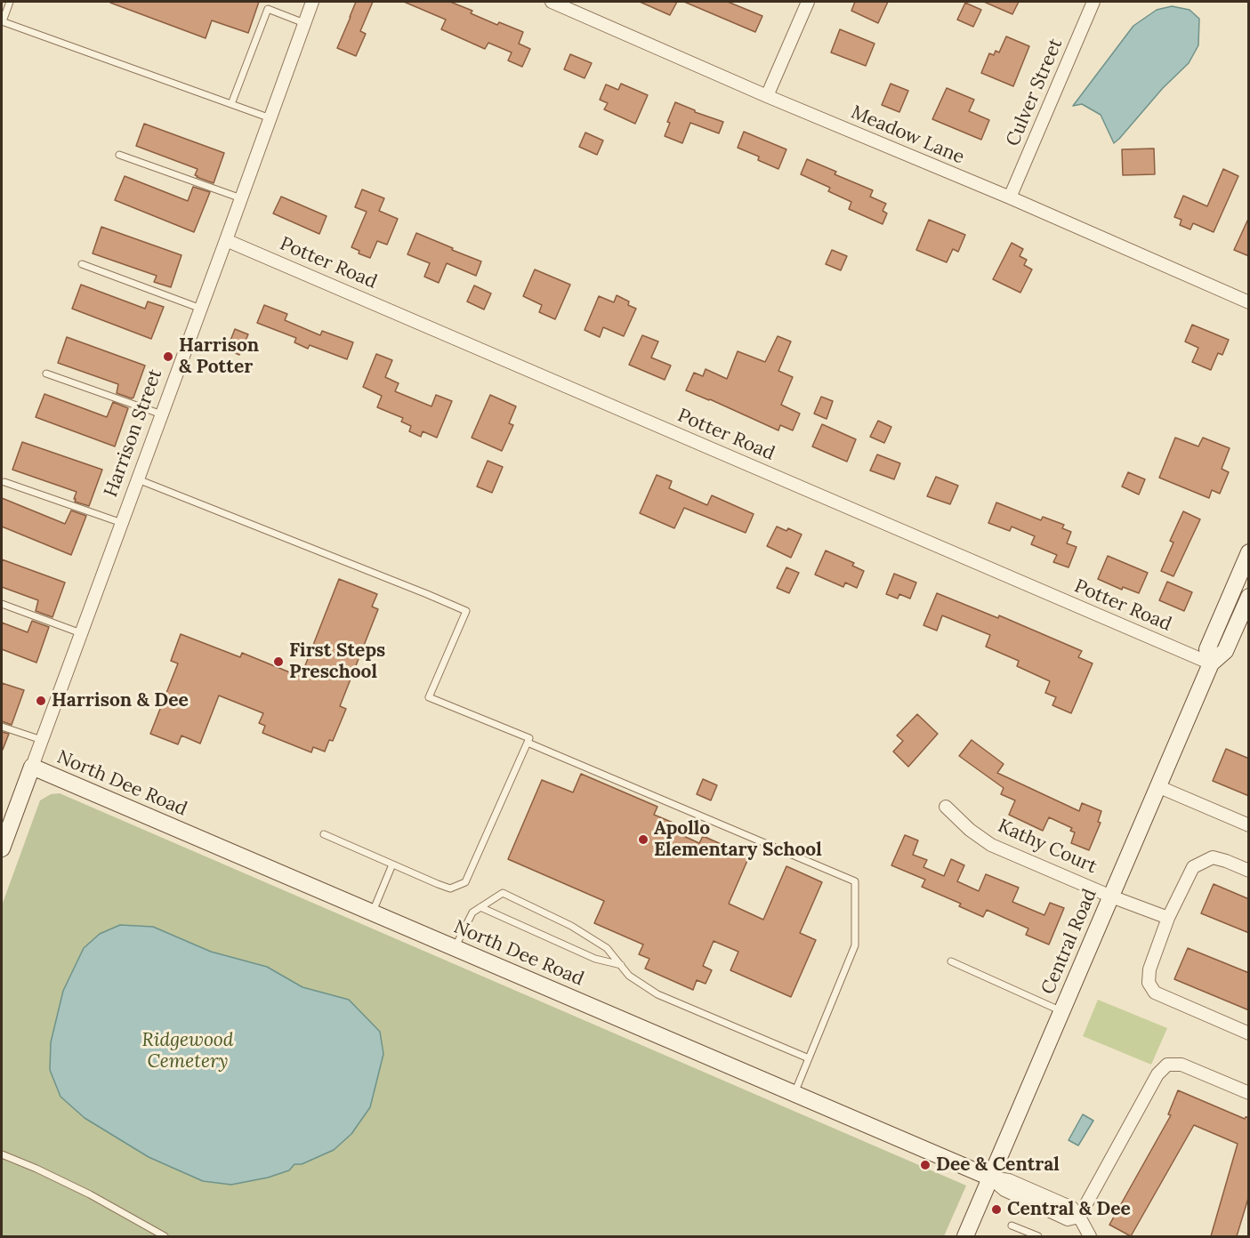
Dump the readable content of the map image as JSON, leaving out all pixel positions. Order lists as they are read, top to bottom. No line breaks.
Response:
{"streets":{"street":["Culver Street","Meadow Lane","Potter Road","Harrison Street","North Dee Road","Kathy Court","Central Road"]},"crossings":[["Culver Street","Meadow Lane"],["Potter Road","Harrison Street"],["Potter Road","Central Road"],["Harrison Street","North Dee Road"],["North Dee Road","Central Road"],["Kathy Court","Central Road"]],"parks":["Ridgewood Cemetery"],"places":["Harrison & Potter","First Steps Preschool","Harrison & Dee","Apollo Elementary School","Dee & Central","Central & Dee"]}
